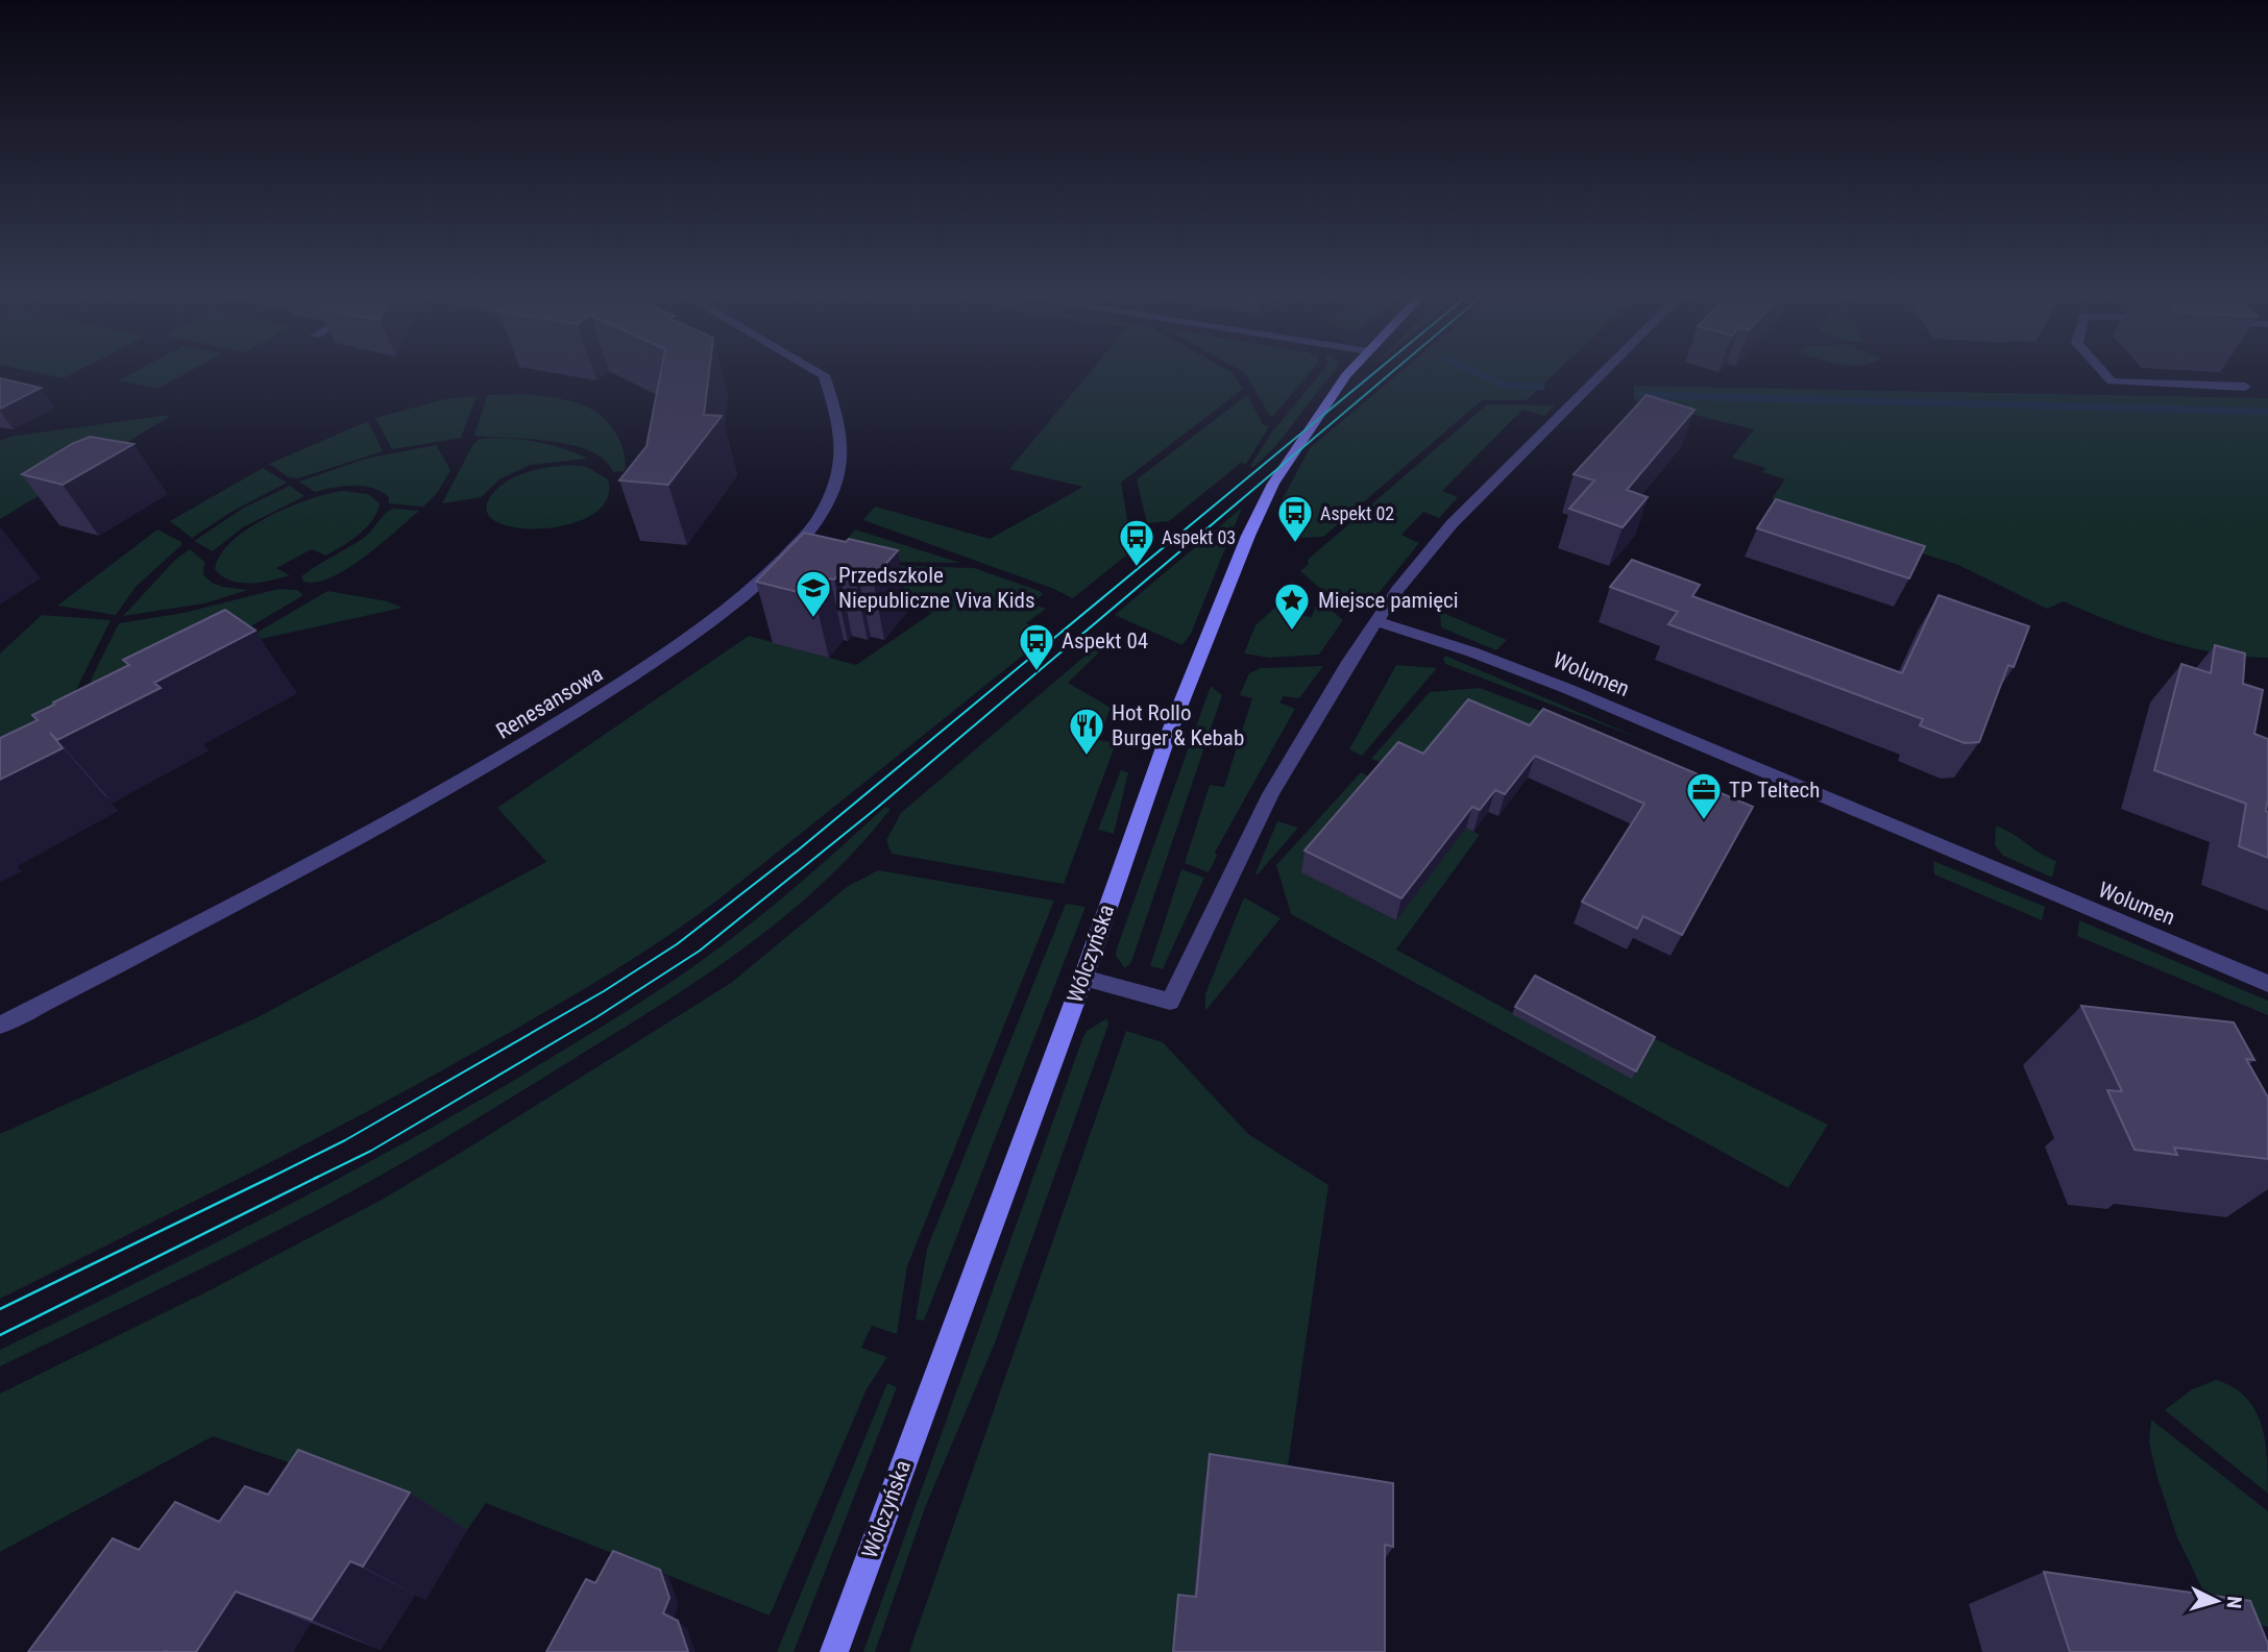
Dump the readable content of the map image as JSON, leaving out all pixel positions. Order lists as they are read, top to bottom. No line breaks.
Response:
{"streets":{"main road":["Wólczyńska"],"street":["Wolumen","Renesansowa"]},"places":{"bus stop":["Aspekt 02","Aspekt 03","Aspekt 04"],"school or university":["Przedszkole Niepubliczne Viva Kids"],"place":["Miejsce pamięci"],"restaurant":["Hot Rollo Burger & Kebab"],"office":["TP Teltech"]},"north":"right"}
